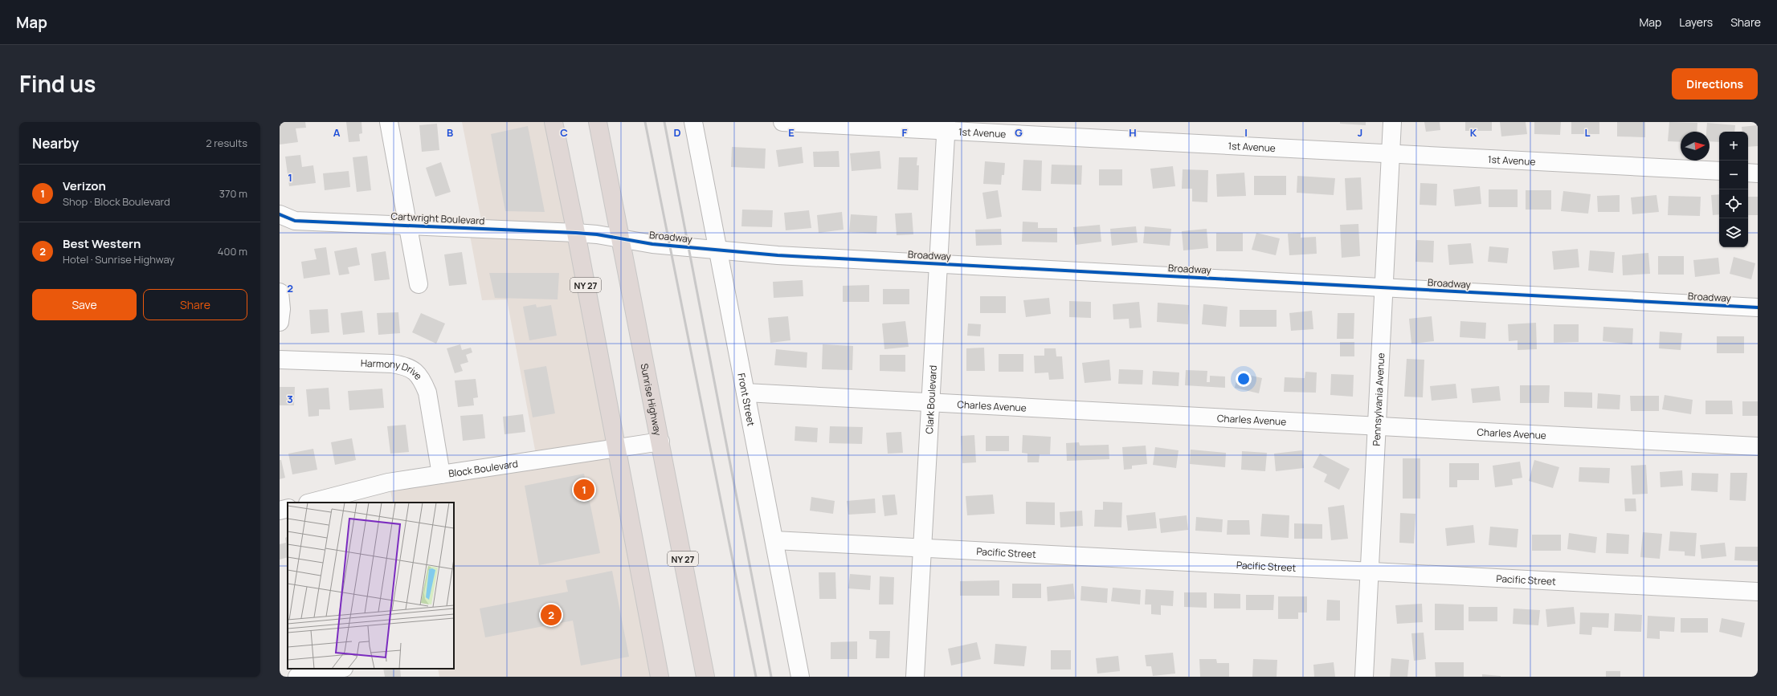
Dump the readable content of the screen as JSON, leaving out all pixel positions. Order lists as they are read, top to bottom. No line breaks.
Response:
{"streets":{"highway":["NY 27","Sunrise Highway"],"street":["1st Avenue","Cartwright Boulevard","Broadway","Harmony Drive","Front Street","Clark Boulevard","Pennsylvania Avenue","Charles Avenue","Block Boulevard","Pacific Street"]},"crossings":[["1st Avenue","Clark Boulevard"],["1st Avenue","Pennsylvania Avenue"],["Cartwright Boulevard","Broadway"],["Cartwright Boulevard","NY 27"],["Broadway","Sunrise Highway"],["Broadway","Front Street"],["Broadway","Clark Boulevard"],["Broadway","Pennsylvania Avenue"],["NY 27","Block Boulevard"],["Harmony Drive","Block Boulevard"],["Sunrise Highway","Block Boulevard"],["Front Street","Charles Avenue"],["Front Street","Pacific Street"],["Clark Boulevard","Charles Avenue"],["Clark Boulevard","Pacific Street"],["Pennsylvania Avenue","Charles Avenue"],["Pennsylvania Avenue","Pacific Street"]],"north":"right","page":{"header":"Map","nav":["Map","Layers","Share"],"title":"Find us","buttons":["Directions",["Save","Share"]],"heading":["Nearby","2 results"],"map_buttons":["+","−"],"list":[{"mark":"1","name":"Verizon","note":"Shop · Block Boulevard","value":"370 m"},{"mark":"2","name":"Best Western","note":"Hotel · Sunrise Highway","value":"400 m"}],"pins":["1","2"]},"grid":{"columns":["A","B","C","D","E","F","G","H","I","J","K","L"],"rows":["1","2","3"]}}
